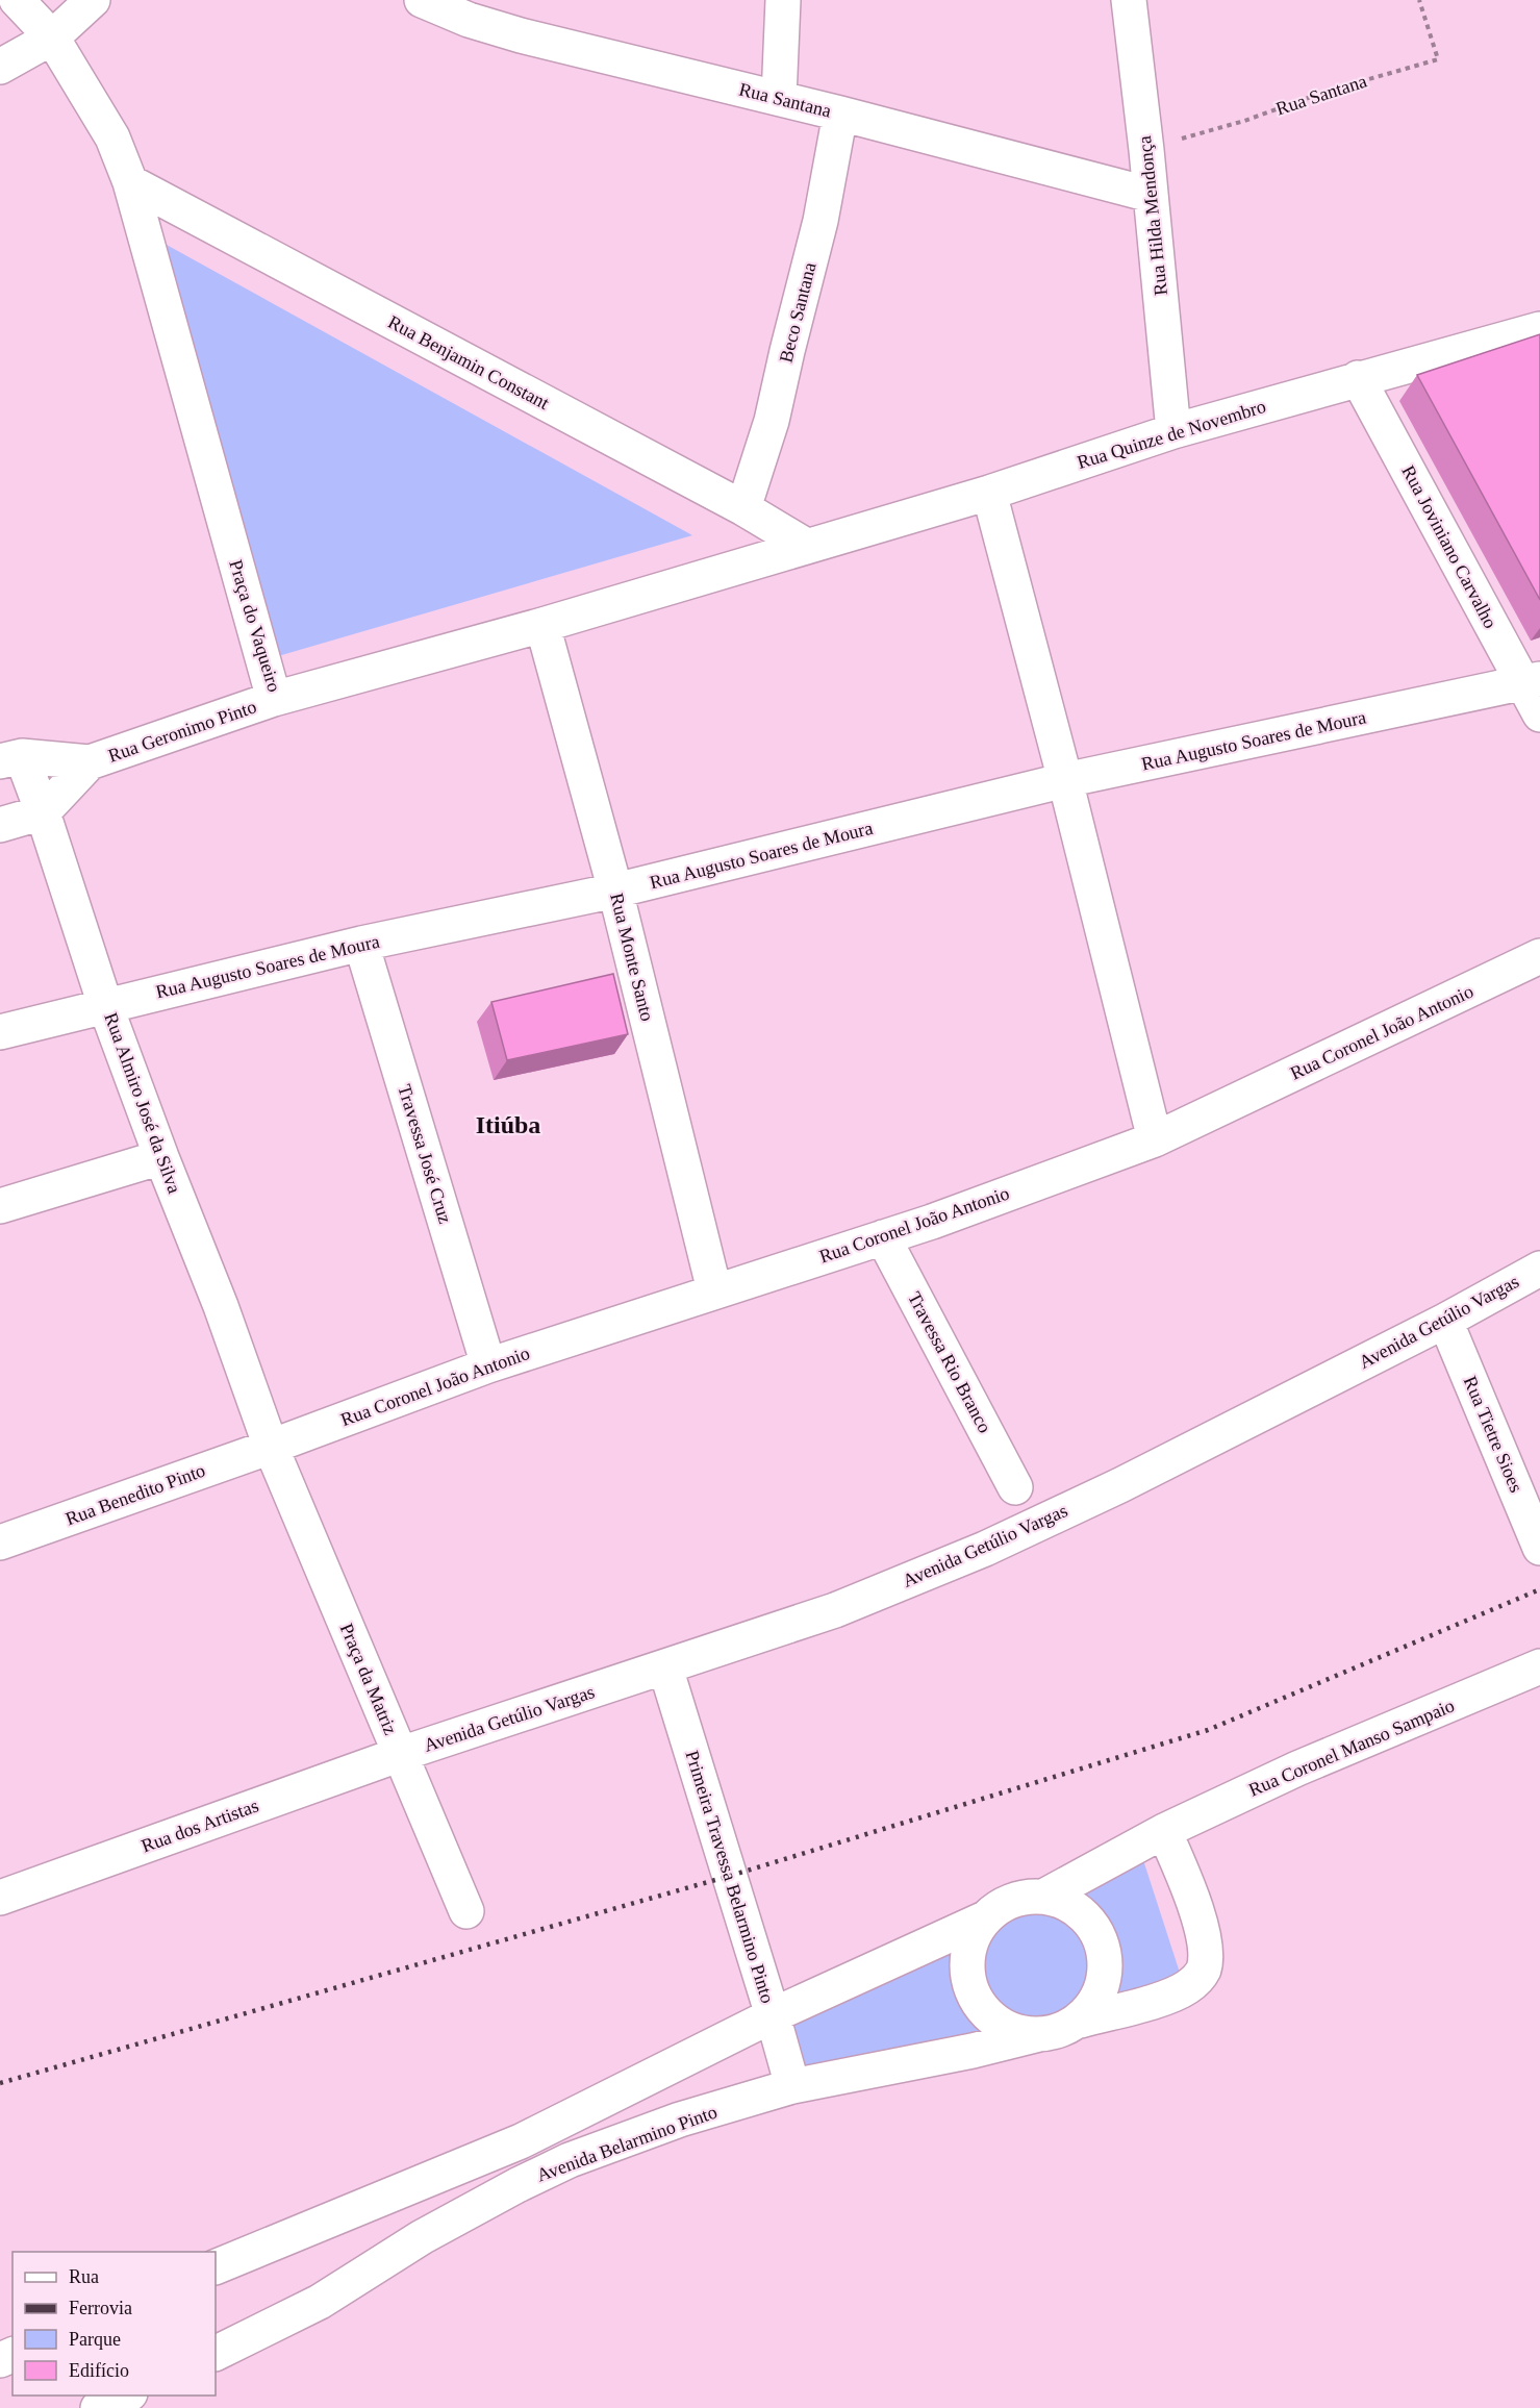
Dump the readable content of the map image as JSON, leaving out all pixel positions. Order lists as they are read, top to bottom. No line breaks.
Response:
{"streets":{"street":["Rua Santana","Rua Hilda Mendonça","Beco Santana","Rua Benjamin Constant","Rua Quinze de Novembro","Rua Joviniano Carvalho","Praça do Vaqueiro","Rua Geronimo Pinto","Rua Augusto Soares de Moura","Rua Monte Santo","Rua Coronel João Antonio","Rua Almiro José da Silva","Travessa José Cruz","Avenida Getúlio Vargas","Travessa Rio Branco","Rua Tietre Sioes","Rua Benedito Pinto","Praça da Matriz","Rua Coronel Manso Sampaio","Rua dos Artistas","Primeira Travessa Belarmino Pinto","Avenida Belarmino Pinto"]},"crossings":[["Rua Santana","Rua Hilda Mendonça"],["Rua Santana","Beco Santana"],["Rua Hilda Mendonça","Rua Quinze de Novembro"],["Beco Santana","Rua Benjamin Constant"],["Rua Benjamin Constant","Rua Quinze de Novembro"],["Rua Benjamin Constant","Praça do Vaqueiro"],["Rua Quinze de Novembro","Rua Joviniano Carvalho"],["Rua Quinze de Novembro","Praça do Vaqueiro"],["Rua Joviniano Carvalho","Rua Augusto Soares de Moura"],["Praça do Vaqueiro","Rua Geronimo Pinto"],["Praça do Vaqueiro","Rua Monte Santo"],["Rua Geronimo Pinto","Rua Almiro José da Silva"],["Rua Augusto Soares de Moura","Rua Monte Santo"],["Rua Augusto Soares de Moura","Rua Almiro José da Silva"],["Rua Augusto Soares de Moura","Travessa José Cruz"],["Rua Monte Santo","Rua Coronel João Antonio"],["Rua Coronel João Antonio","Rua Almiro José da Silva"],["Rua Coronel João Antonio","Travessa José Cruz"],["Rua Coronel João Antonio","Travessa Rio Branco"],["Rua Coronel João Antonio","Rua Benedito Pinto"],["Rua Coronel João Antonio","Praça da Matriz"],["Rua Almiro José da Silva","Rua Benedito Pinto"],["Rua Almiro José da Silva","Praça da Matriz"],["Avenida Getúlio Vargas","Rua Tietre Sioes"],["Avenida Getúlio Vargas","Praça da Matriz"],["Avenida Getúlio Vargas","Rua dos Artistas"],["Avenida Getúlio Vargas","Primeira Travessa Belarmino Pinto"],["Rua Benedito Pinto","Praça da Matriz"],["Praça da Matriz","Rua dos Artistas"],["Rua Coronel Manso Sampaio","Avenida Belarmino Pinto"],["Primeira Travessa Belarmino Pinto","Avenida Belarmino Pinto"]],"districts":["Itiúba"],"legend":["Rua","Ferrovia","Parque","Edifício"]}
